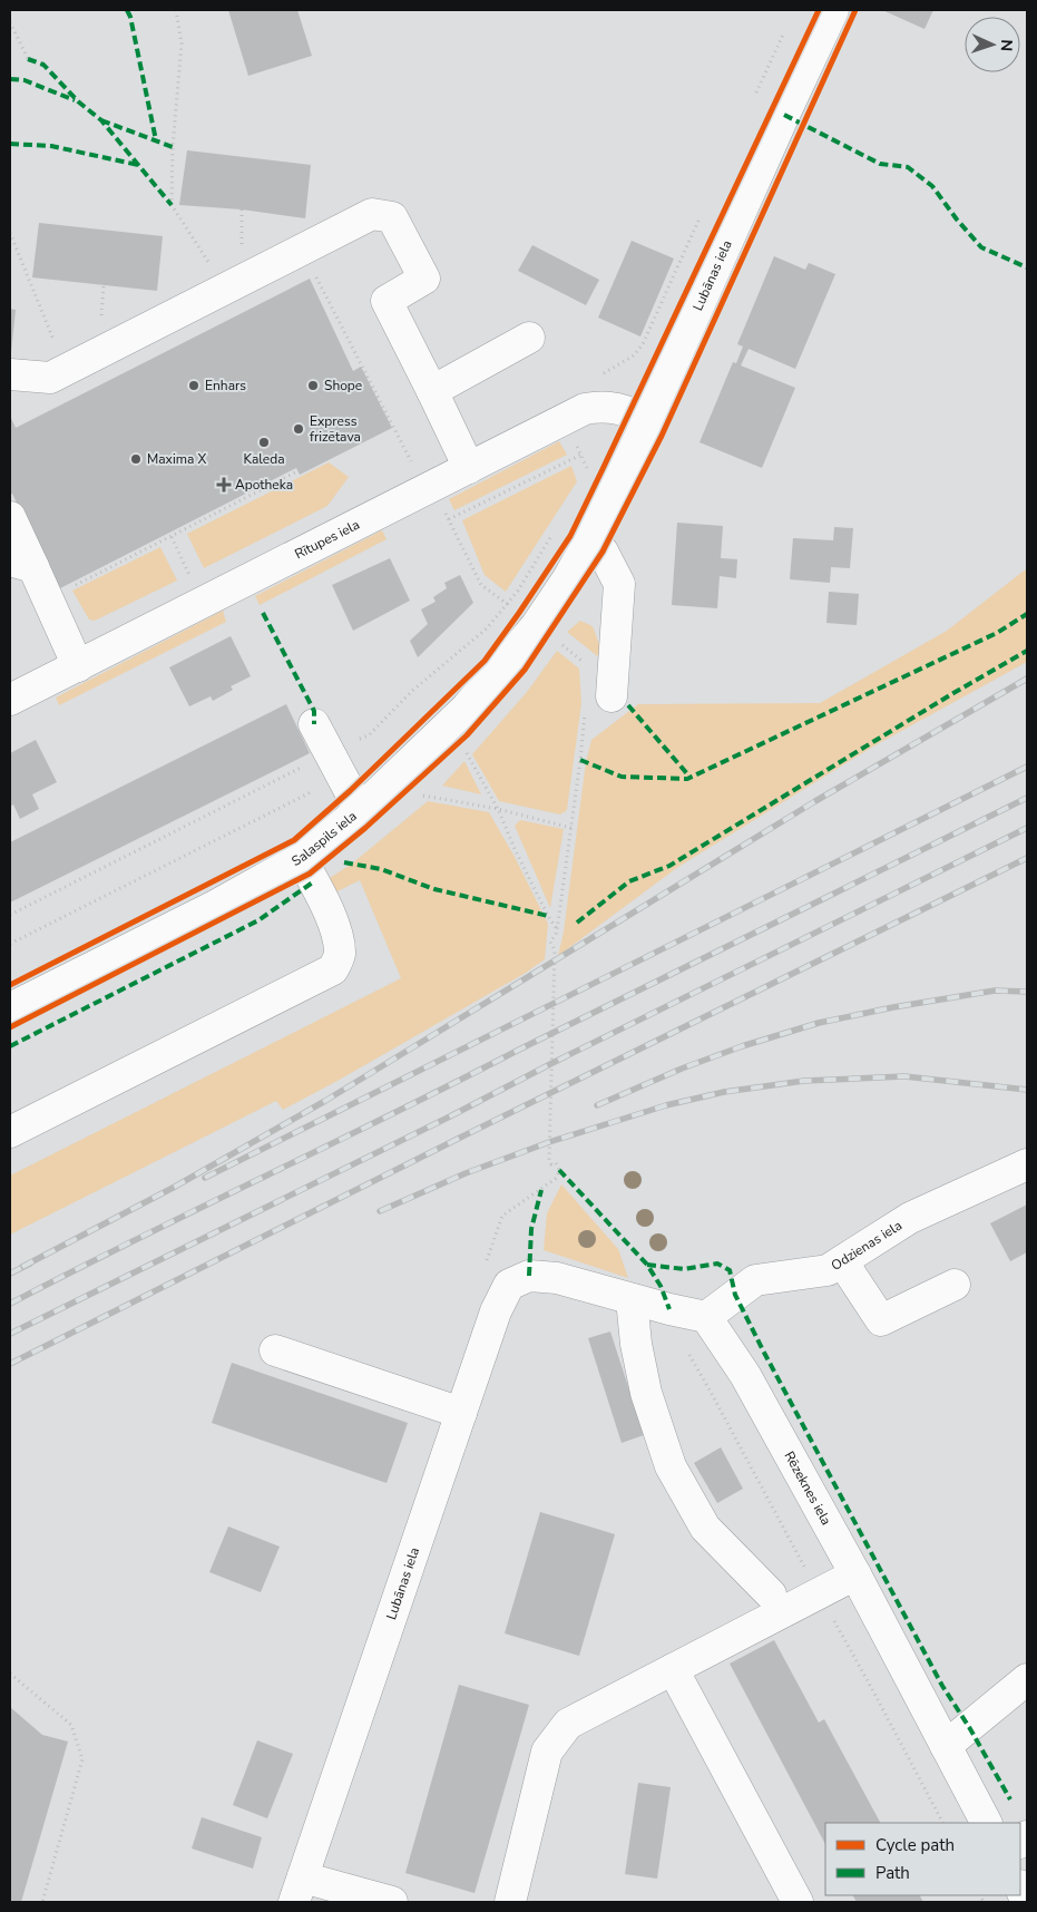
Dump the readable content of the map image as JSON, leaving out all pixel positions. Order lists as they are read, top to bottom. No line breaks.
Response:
{"streets":{"street":["Lubānas iela","Rītupes iela","Salaspils iela","Odzienas iela","Rēzeknes iela"]},"crossings":[["Lubānas iela","Rītupes iela"],["Lubānas iela","Salaspils iela"],["Odzienas iela","Rēzeknes iela"]],"places":{"other":["Enhars","Shope","Express frizētava","Kaleda","Maxima X"],"health":["Apotheka"]},"legend":["Cycle path","Path"],"north":"right"}
